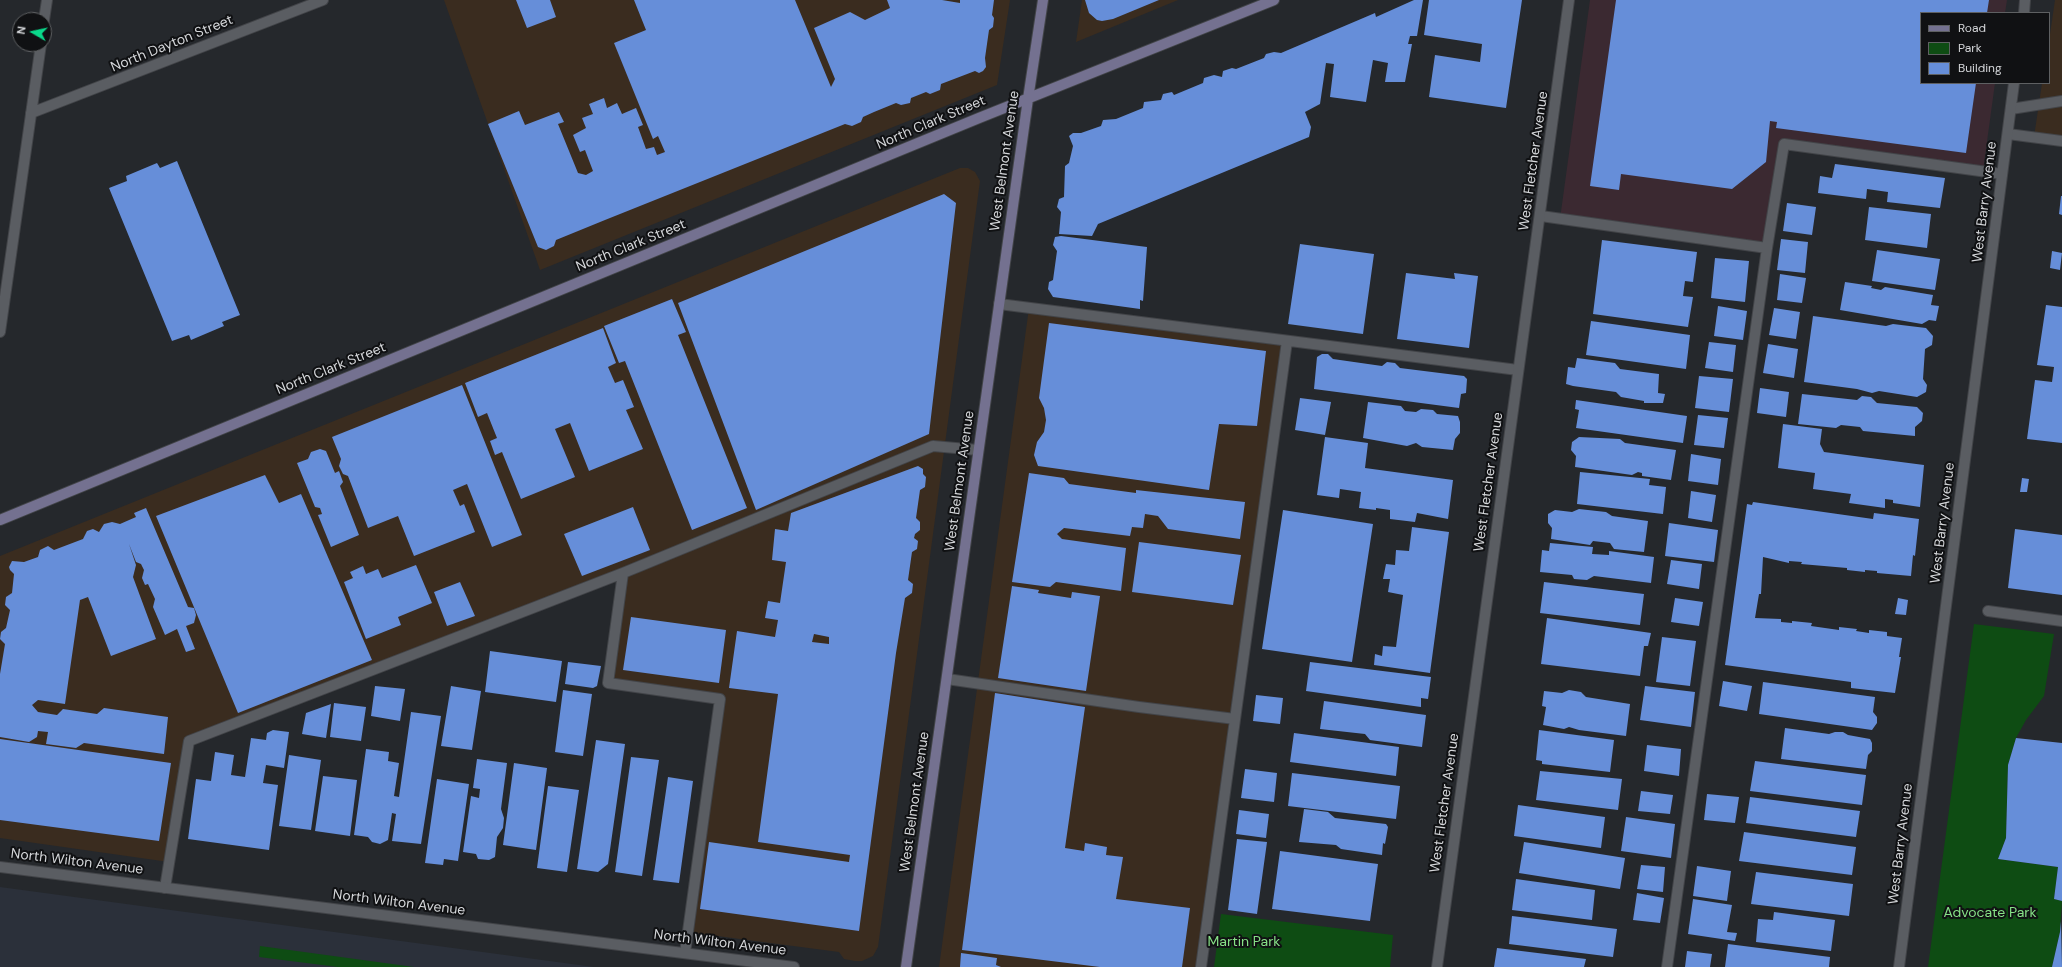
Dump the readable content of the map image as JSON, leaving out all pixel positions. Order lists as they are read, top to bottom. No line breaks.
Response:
{"streets":{"main road":["North Clark Street","West Belmont Avenue"],"street":["North Dayton Street","West Fletcher Avenue","West Barry Avenue","North Wilton Avenue"]},"crossings":[["North Clark Street","West Belmont Avenue"]],"parks":["Advocate Park","Martin Park"],"legend":["Road","Park","Building"],"north":"left"}
